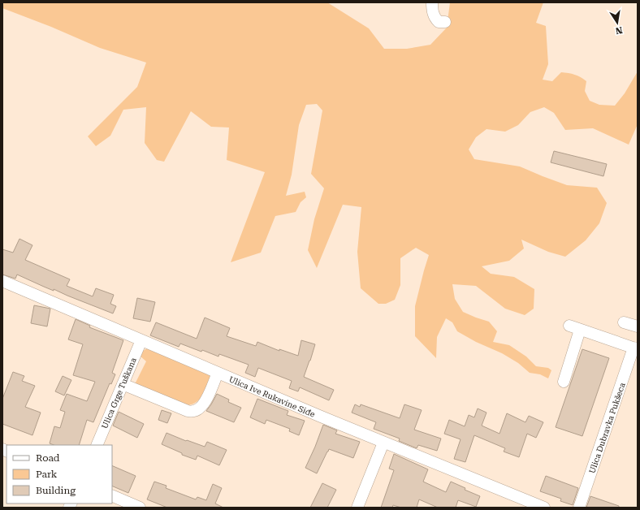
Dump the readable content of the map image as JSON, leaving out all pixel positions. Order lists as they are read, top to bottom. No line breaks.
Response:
{"streets":{"street":["Ulica Grge Tuškana","Ulica Ive Rukavine Siđe","Ulica Dubravka Pukšeca"]},"crossings":[["Ulica Grge Tuškana","Ulica Ive Rukavine Siđe"]],"legend":["Road","Park","Building"],"north":"bottom"}
